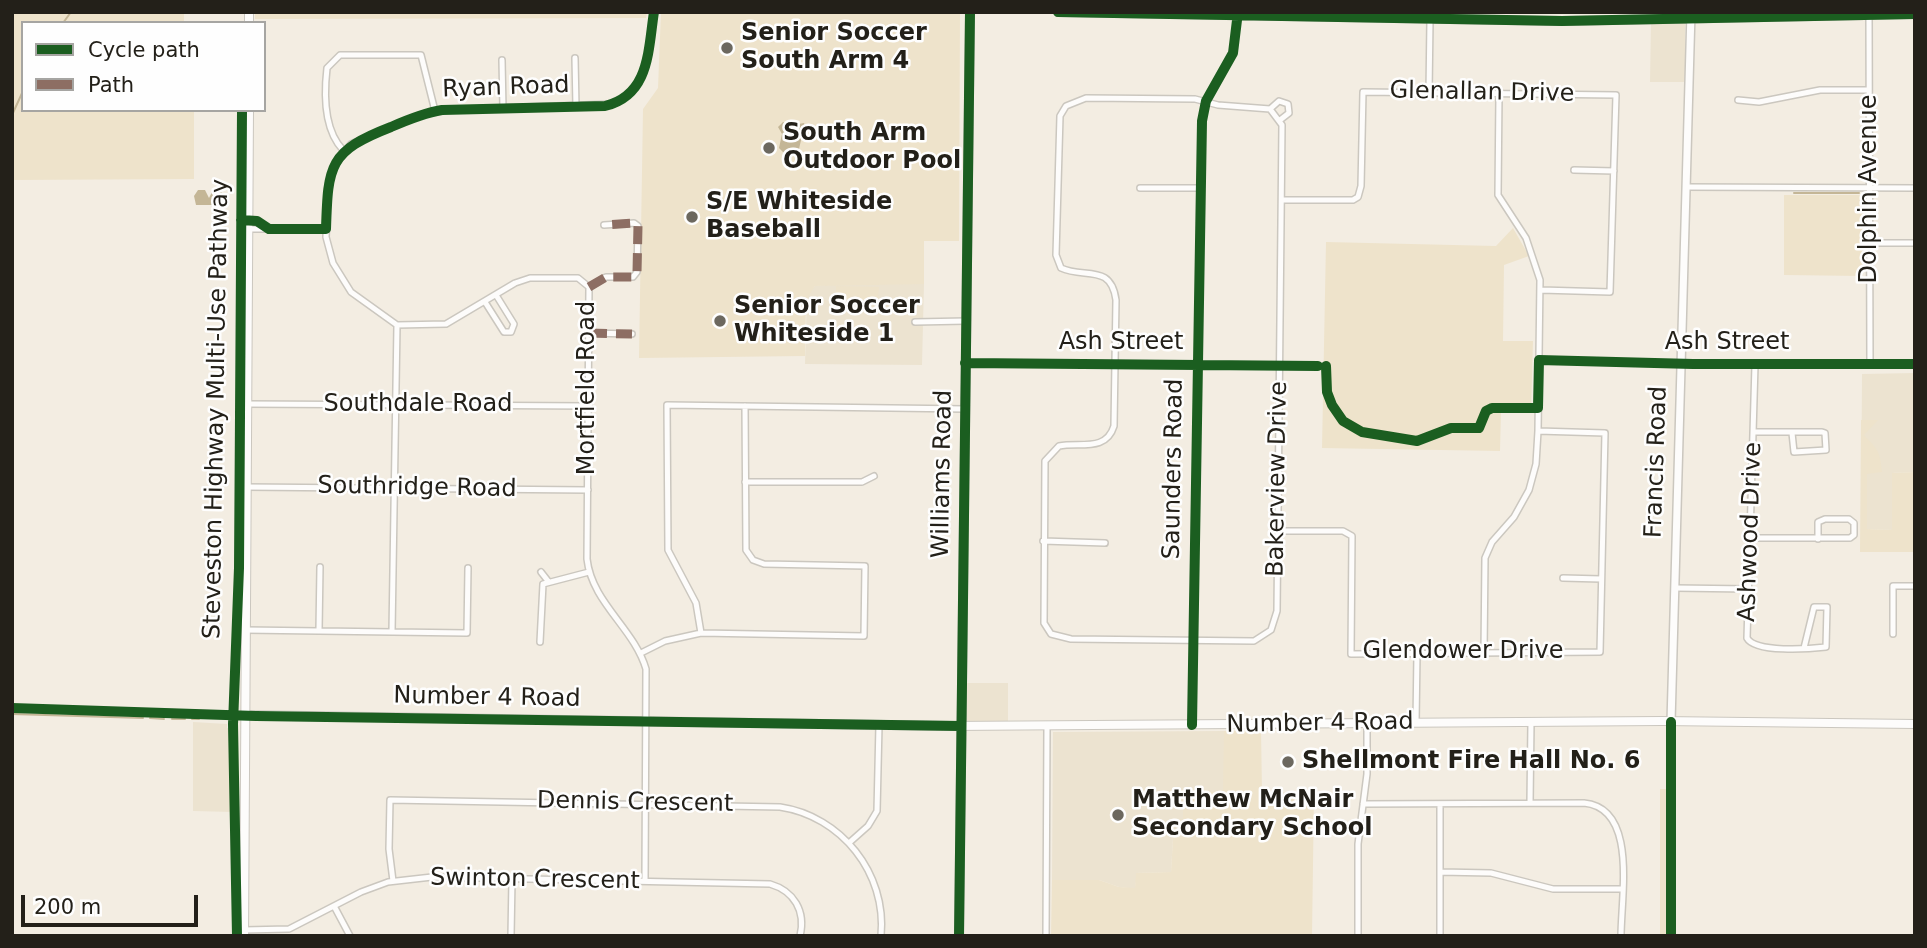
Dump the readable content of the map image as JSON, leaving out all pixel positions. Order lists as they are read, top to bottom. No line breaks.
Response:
{"streets":{"main road":["Number 4 Road"],"street":["Ryan Road","Glenallan Drive","Dolphin Avenue","Ash Street","Mortfield Road","Southdale Road","Francis Road","Saunders Road","Williams Road","Bakerview Drive","Southridge Road","Ashwood Drive","Glendower Drive","Dennis Crescent","Swinton Crescent"],"cycle path":["Steveston Highway Multi-Use Pathway"]},"crossings":[["Glenallan Drive","Bakerview Drive"],["Dolphin Avenue","Ash Street"],["Ash Street","Francis Road"],["Ash Street","Saunders Road"],["Ash Street","Williams Road"],["Ash Street","Bakerview Drive"],["Ash Street","Ashwood Drive"],["Mortfield Road","Southdale Road"],["Mortfield Road","Southridge Road"],["Mortfield Road","Number 4 Road"],["Mortfield Road","Dennis Crescent"],["Mortfield Road","Swinton Crescent"],["Francis Road","Number 4 Road"],["Saunders Road","Bakerview Drive"],["Saunders Road","Number 4 Road"],["Williams Road","Number 4 Road"],["Bakerview Drive","Glendower Drive"],["Dennis Crescent","Swinton Crescent"]],"places":["Senior Soccer South Arm 4","South Arm Outdoor Pool","S/E Whiteside Baseball","Senior Soccer Whiteside 1","Shellmont Fire Hall No. 6","Matthew McNair Secondary School"],"legend":["Cycle path","Path"],"scale_bar":"200 m"}
